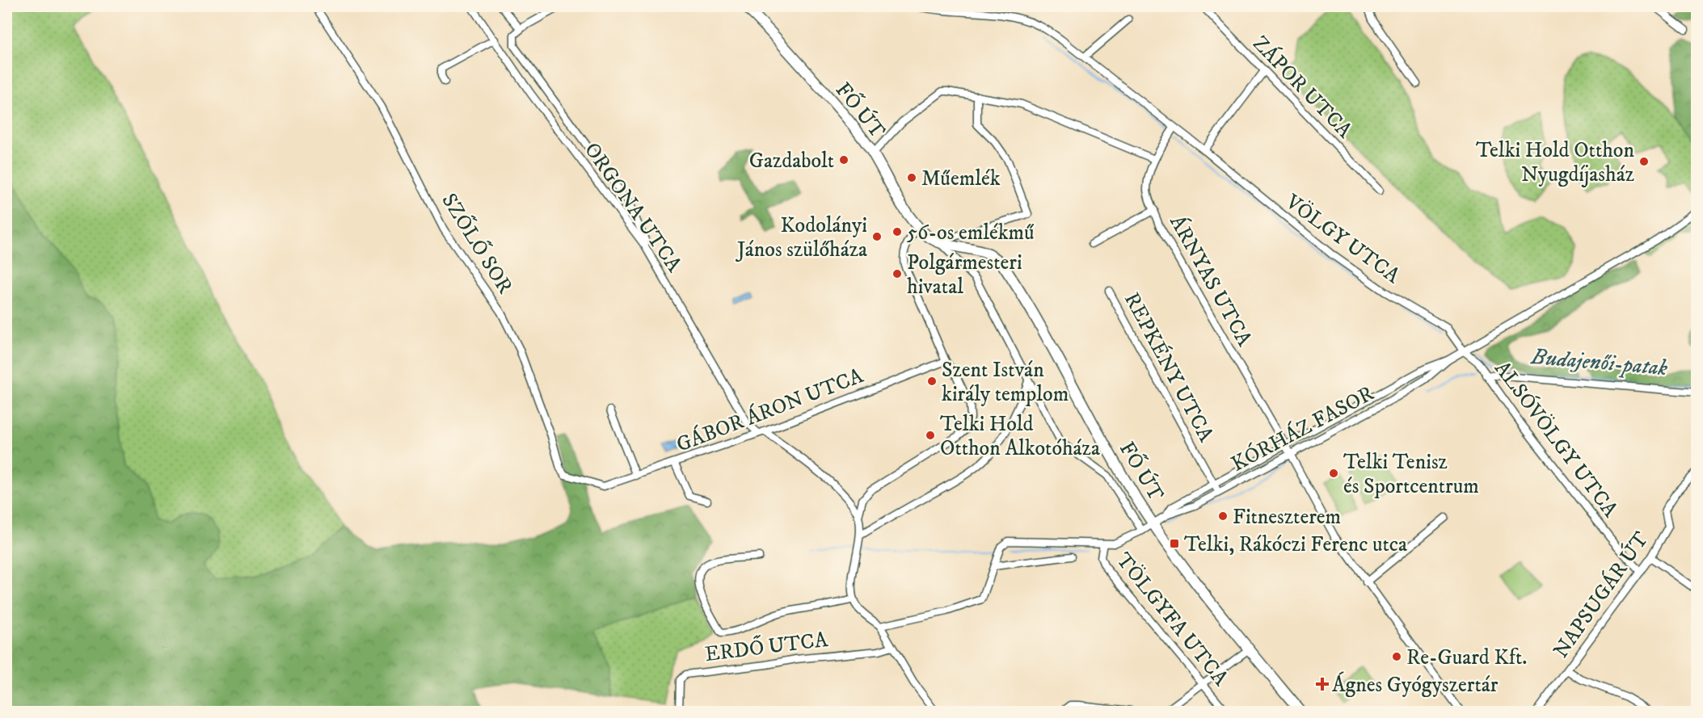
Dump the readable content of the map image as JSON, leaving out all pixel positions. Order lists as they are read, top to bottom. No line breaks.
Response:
{"streets":{"main road":["FŐ ÚT"],"street":["ZÁPOR UTCA","ORGONA UTCA","VÖLGY UTCA","SZŐLŐ SOR","ÁRNYAS UTCA","REPKÉNY UTCA","GÁBOR ÁRON UTCA","KÓRHÁZ FASOR","ALSÓVÖLGY UTCA","NAPSUGÁR ÚT","TÖLGYFA UTCA","ERDŐ UTCA"]},"crossings":[["FŐ ÚT","KÓRHÁZ FASOR"],["ORGONA UTCA","GÁBOR ÁRON UTCA"],["VÖLGY UTCA","KÓRHÁZ FASOR"],["VÖLGY UTCA","ALSÓVÖLGY UTCA"],["SZŐLŐ SOR","GÁBOR ÁRON UTCA"],["ÁRNYAS UTCA","KÓRHÁZ FASOR"],["REPKÉNY UTCA","KÓRHÁZ FASOR"],["KÓRHÁZ FASOR","ALSÓVÖLGY UTCA"],["KÓRHÁZ FASOR","TÖLGYFA UTCA"],["ALSÓVÖLGY UTCA","NAPSUGÁR ÚT"]],"water":["Budajenői-patak"],"places":{"other":["Gazdabolt","Telki Hold Otthon Nyugdíjasház","Műemlék","56-os emlékmű","Kodolányi János szülőháza","Polgármesteri hivatal","Szent István király templom","Telki Hold Otthon Alkotóháza","Telki Tenisz és Sportcentrum","Fitneszterem","Re-Guard Kft."],"transit":["Telki, Rákóczi Ferenc utca"],"health":["Ágnes Gyógyszertár"]}}
